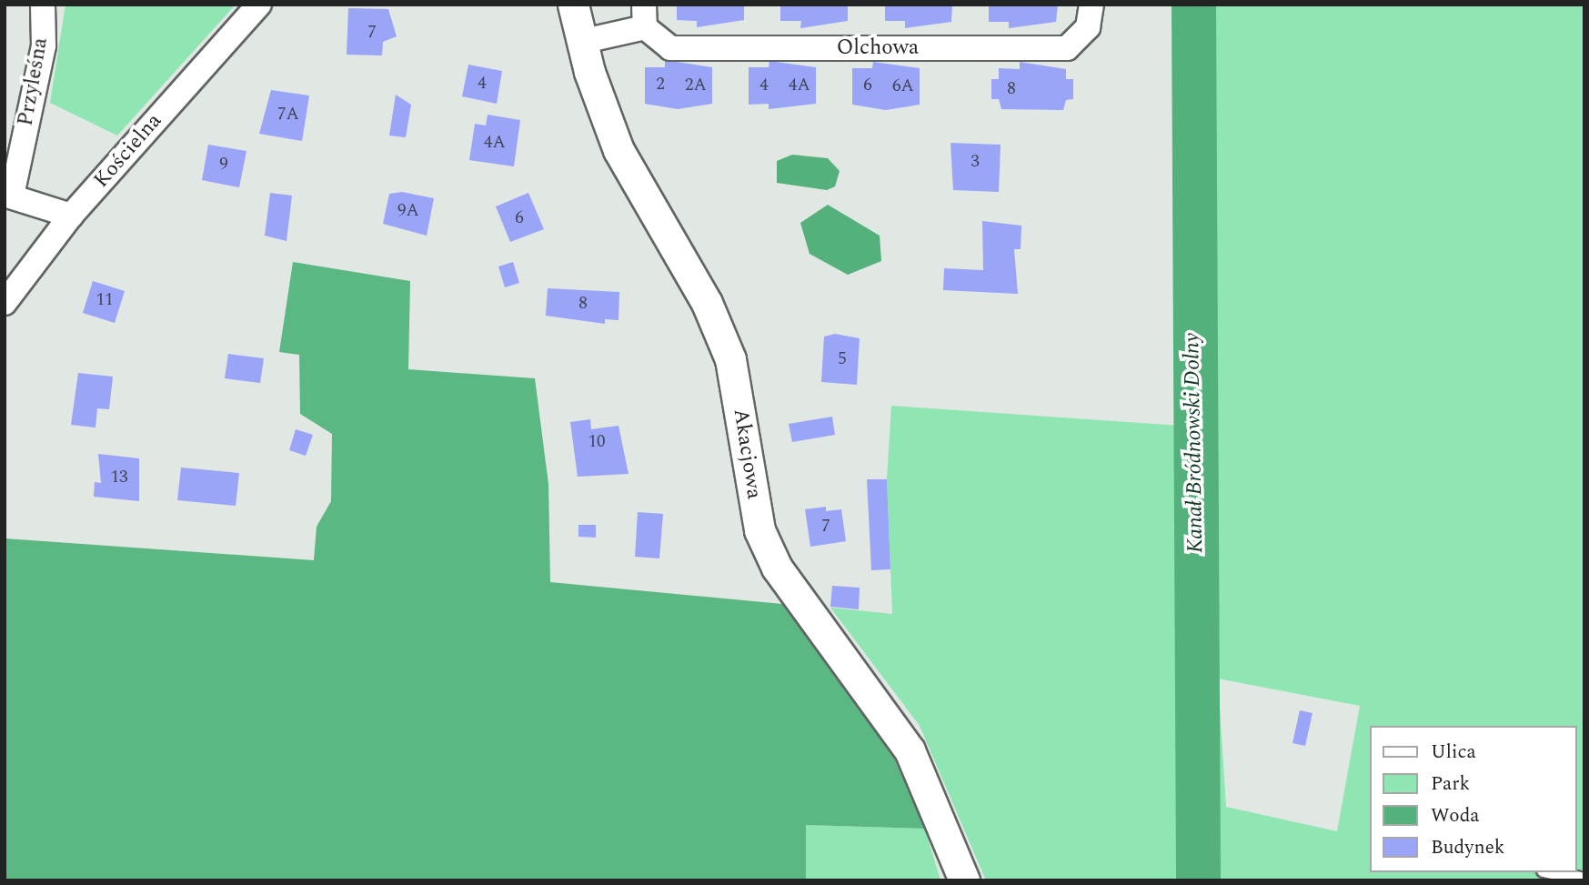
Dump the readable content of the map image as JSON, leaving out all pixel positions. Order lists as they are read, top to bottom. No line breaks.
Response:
{"streets":{"street":["Olchowa","Przyleśna","Kościelna","Akacjowa"]},"crossings":[["Olchowa","Akacjowa"]],"water":["Kanał Bródnowski Dolny"],"house_numbers":["7","4","2","2A","4","4A","6","6A","8","7A","4A","3","9","9A","6","11","8","5","10","13","7"],"legend":["Ulica","Park","Woda","Budynek"]}
